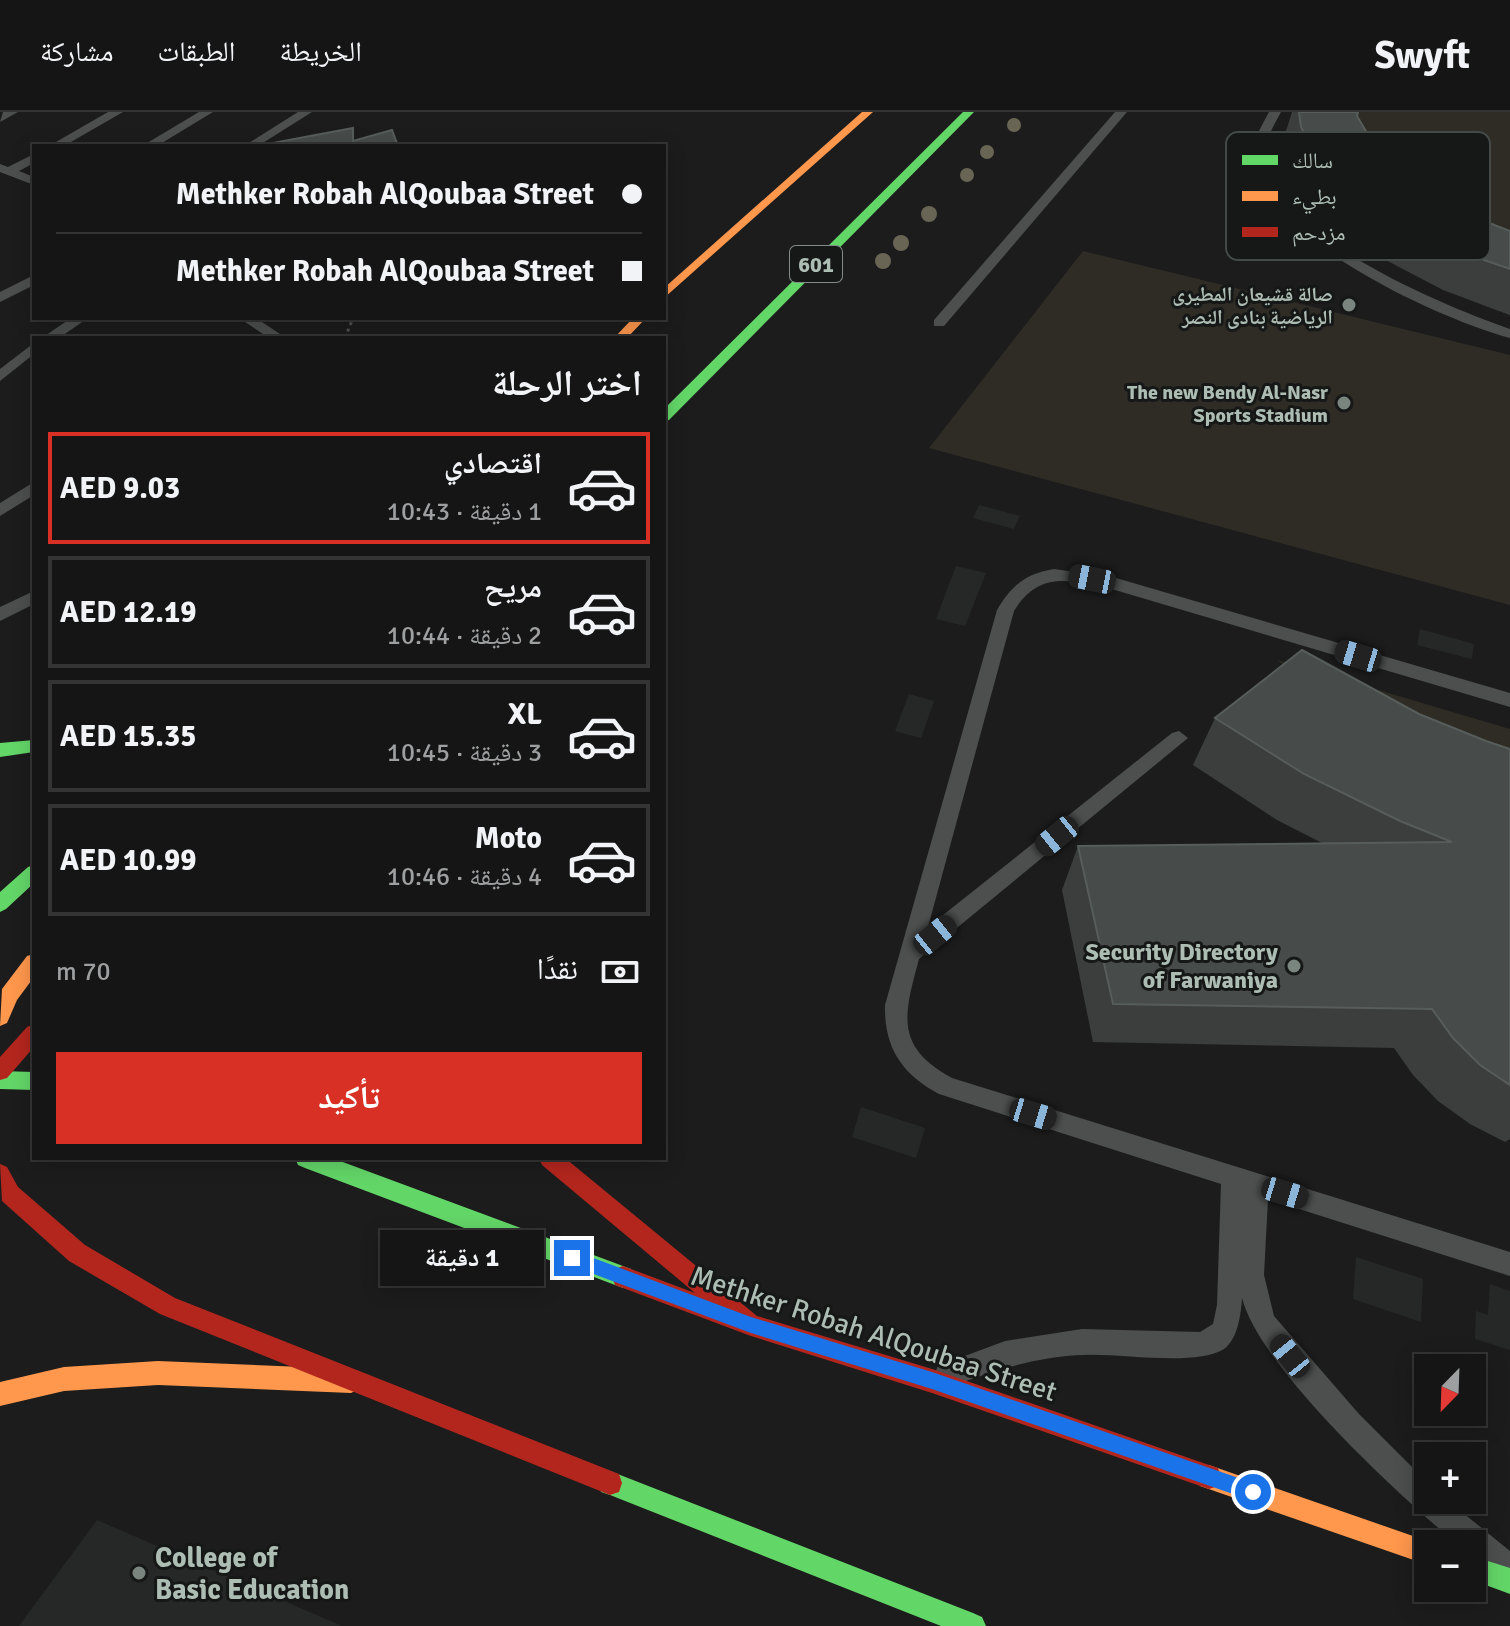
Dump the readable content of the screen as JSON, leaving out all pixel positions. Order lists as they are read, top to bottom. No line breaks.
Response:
{"streets":{"main road":["601","Methker Robah AlQoubaa Street"]},"places":["صالة قشيعان المطيرى الرياضية بنادى النصر","The new Bendy Al-Nasr Sports Stadium","Security Directory of Farwaniya","College of Basic Education"],"legend":["سالك","بطيء","مزدحم"],"north":"bottom left","page":{"header":"Swyft","nav":["الخريطة","الطبقات","مشاركة"],"banner":["Methker Robah AlQoubaa Street","Methker Robah AlQoubaa Street"],"heading":"اختر الرحلة","list":[{"name":"اقتصادي","note":"1 دقيقة · 10:43","value":"AED 9.03"},{"name":"مريح","note":"2 دقيقة · 10:44","value":"AED 12.19"},{"name":"XL","note":"3 دقيقة · 10:45","value":"AED 15.35"},{"name":"Moto","note":"4 دقيقة · 10:46","value":"AED 10.99"}],"pay":["نقدًا","70 m"],"buttons":"تأكيد","bubble":"1 دقيقة","map_buttons":["+","−"]}}
